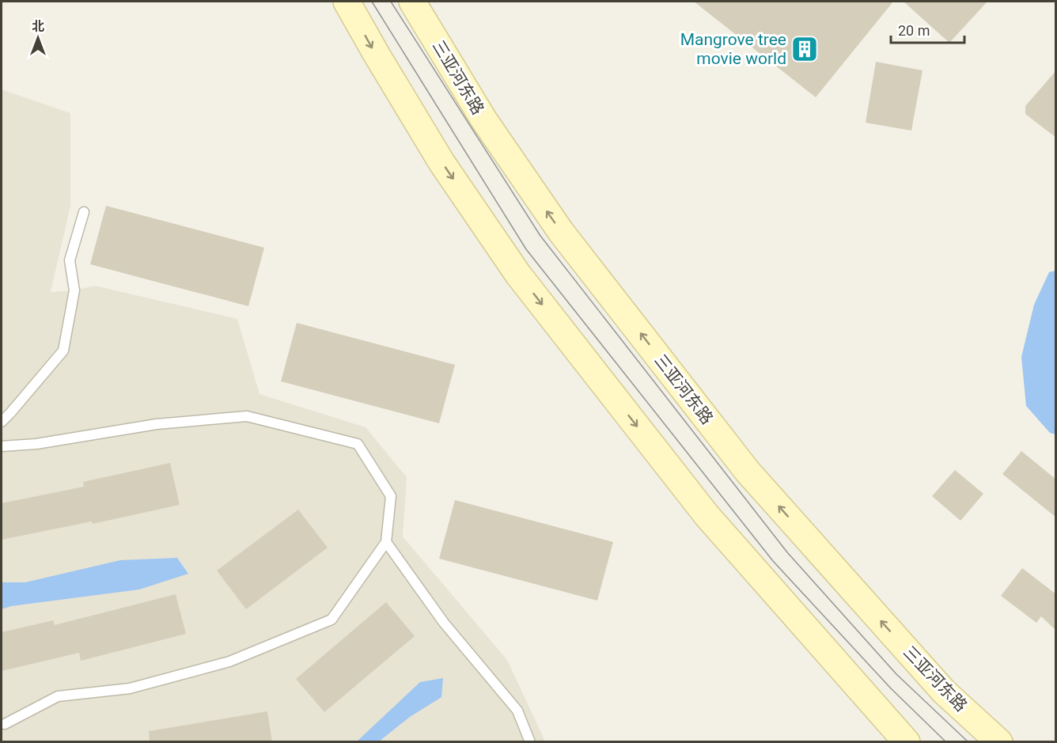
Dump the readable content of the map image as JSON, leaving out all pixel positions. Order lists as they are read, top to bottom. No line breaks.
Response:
{"streets":{"main road":["三亚河东路"]},"places":{"building":["Mangrove tree movie world"]},"scale_bar":"20 m","north":"top"}
